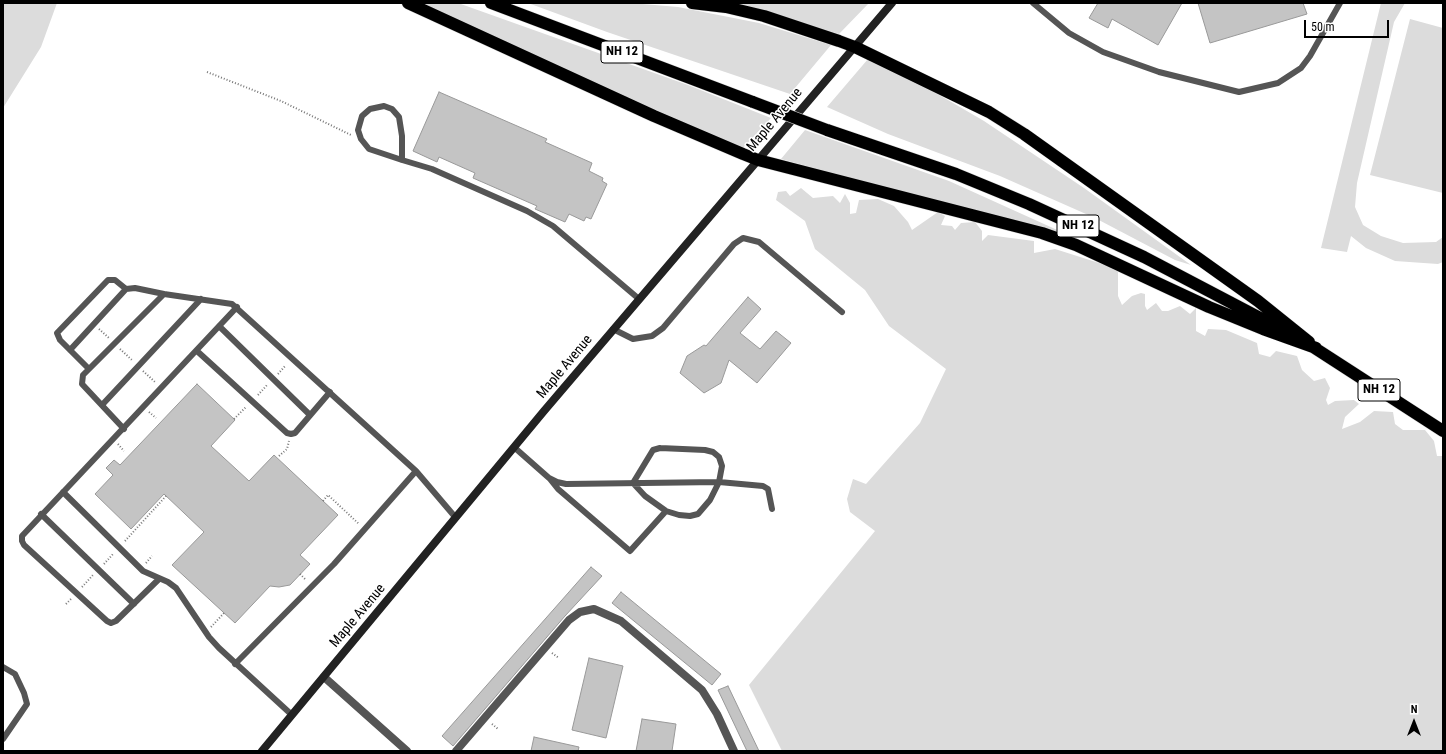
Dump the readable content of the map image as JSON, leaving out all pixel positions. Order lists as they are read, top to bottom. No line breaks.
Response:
{"streets":{"highway":["NH 12"],"street":["Maple Avenue"]},"scale_bar":"50 m","north":"top"}
